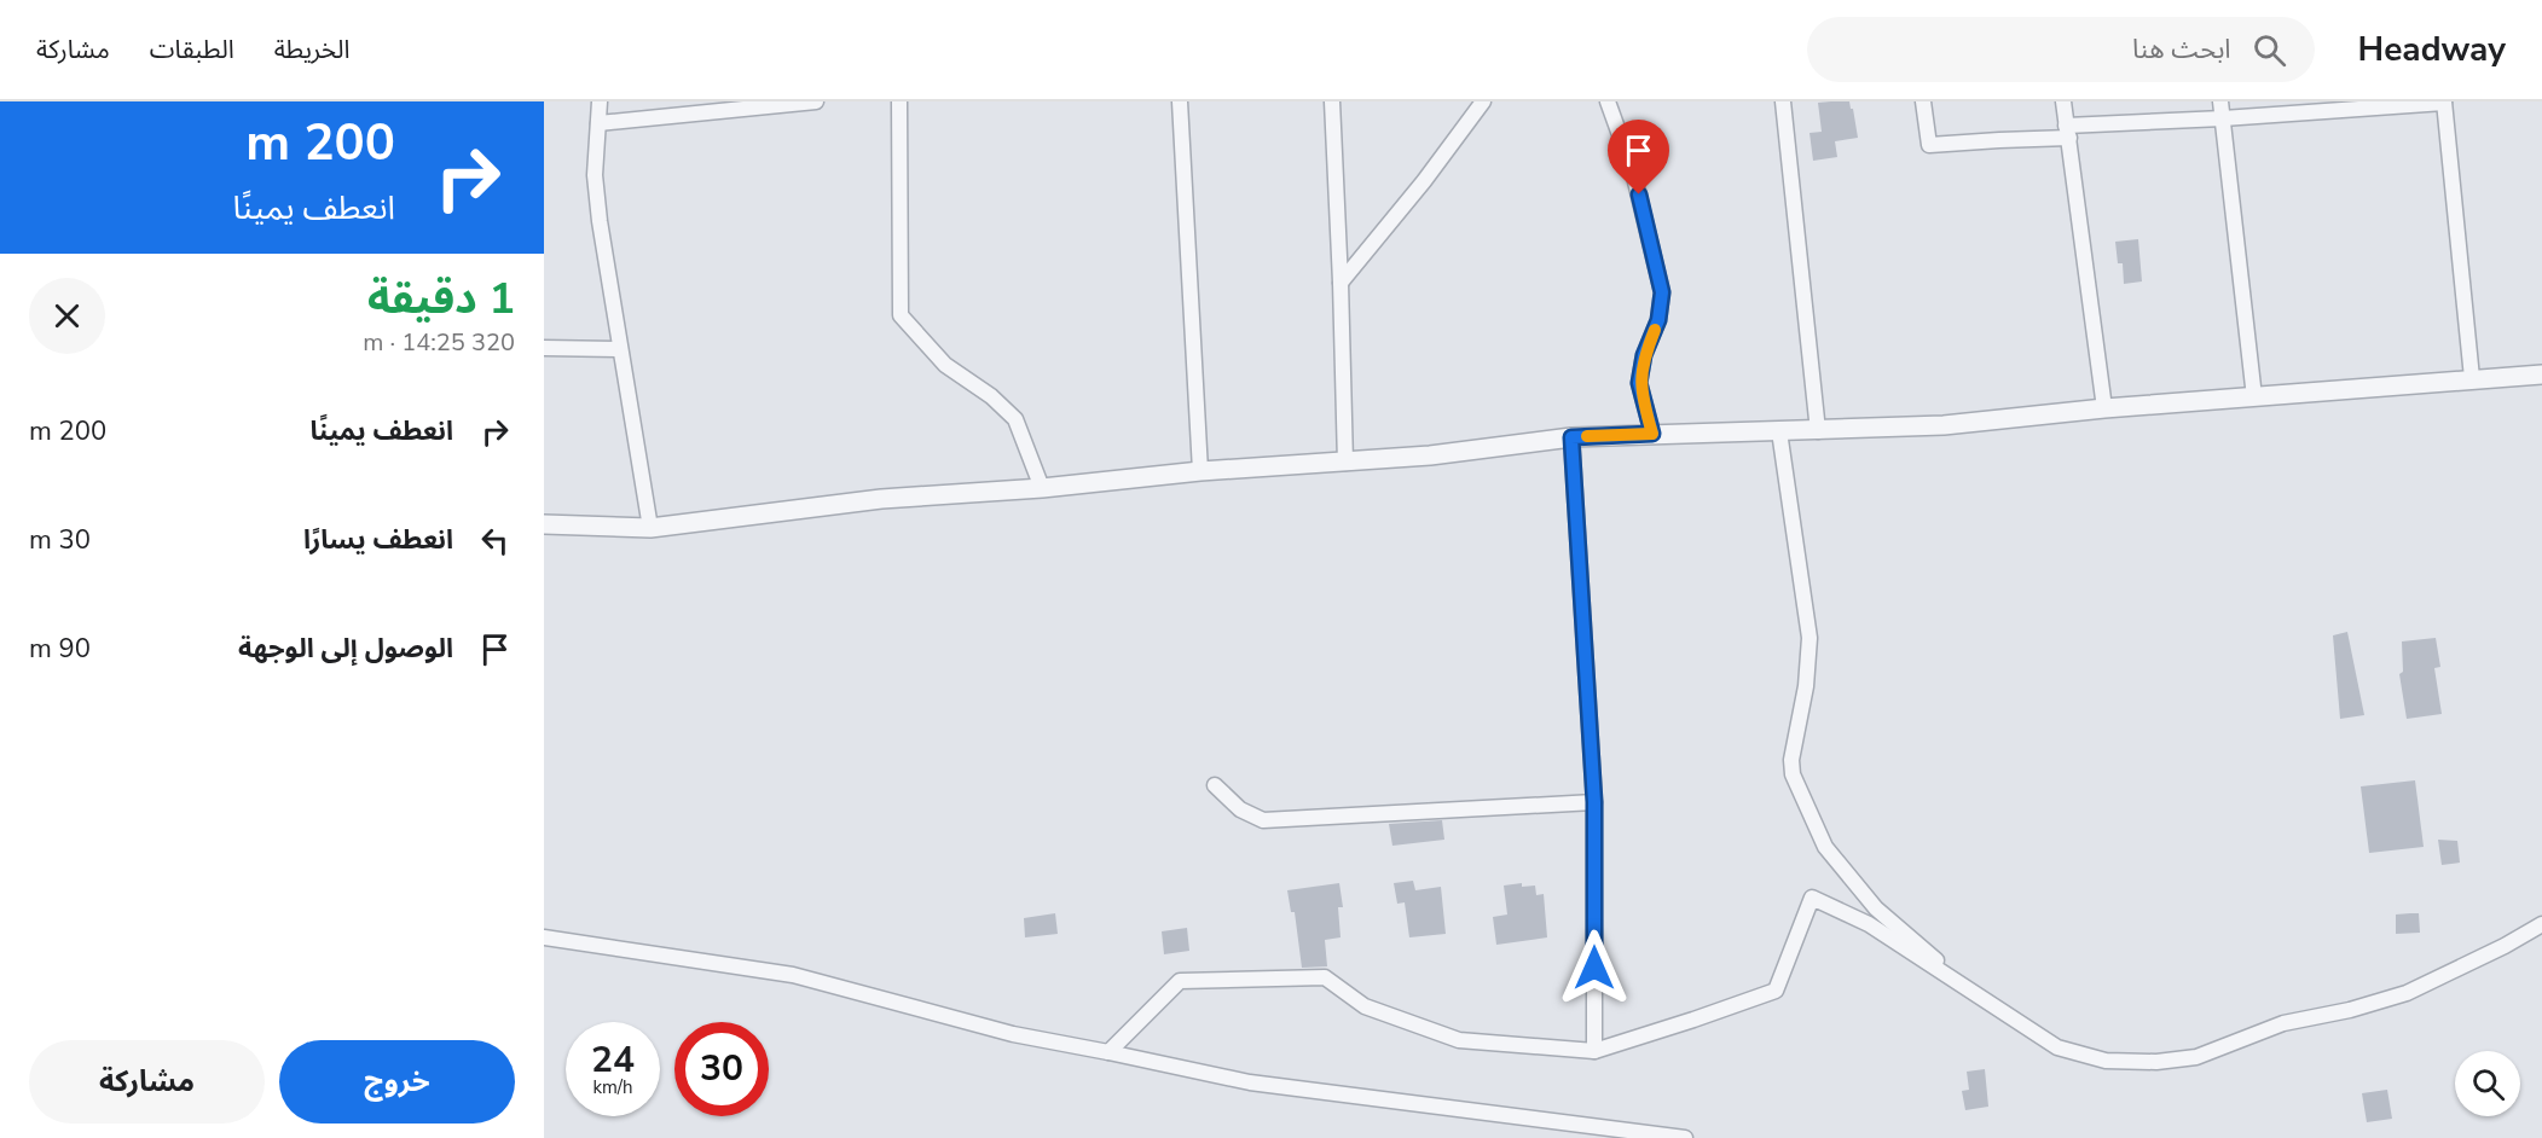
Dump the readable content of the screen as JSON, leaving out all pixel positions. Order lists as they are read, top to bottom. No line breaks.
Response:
{"page":{"header":"Headway","search":"ابحث هنا","nav":["الخريطة","الطبقات","مشاركة"],"turn":["200 m","انعطف يمينًا"],"heading":["1 دقيقة","320 m · 14:25"],"list":[{"name":"انعطف يمينًا","value":"200 m"},{"name":"انعطف يسارًا","value":"30 m"},{"name":"الوصول إلى الوجهة","value":"90 m"}],"speed":"24 km/h","limit":"30","buttons":["خروج","مشاركة"]}}
